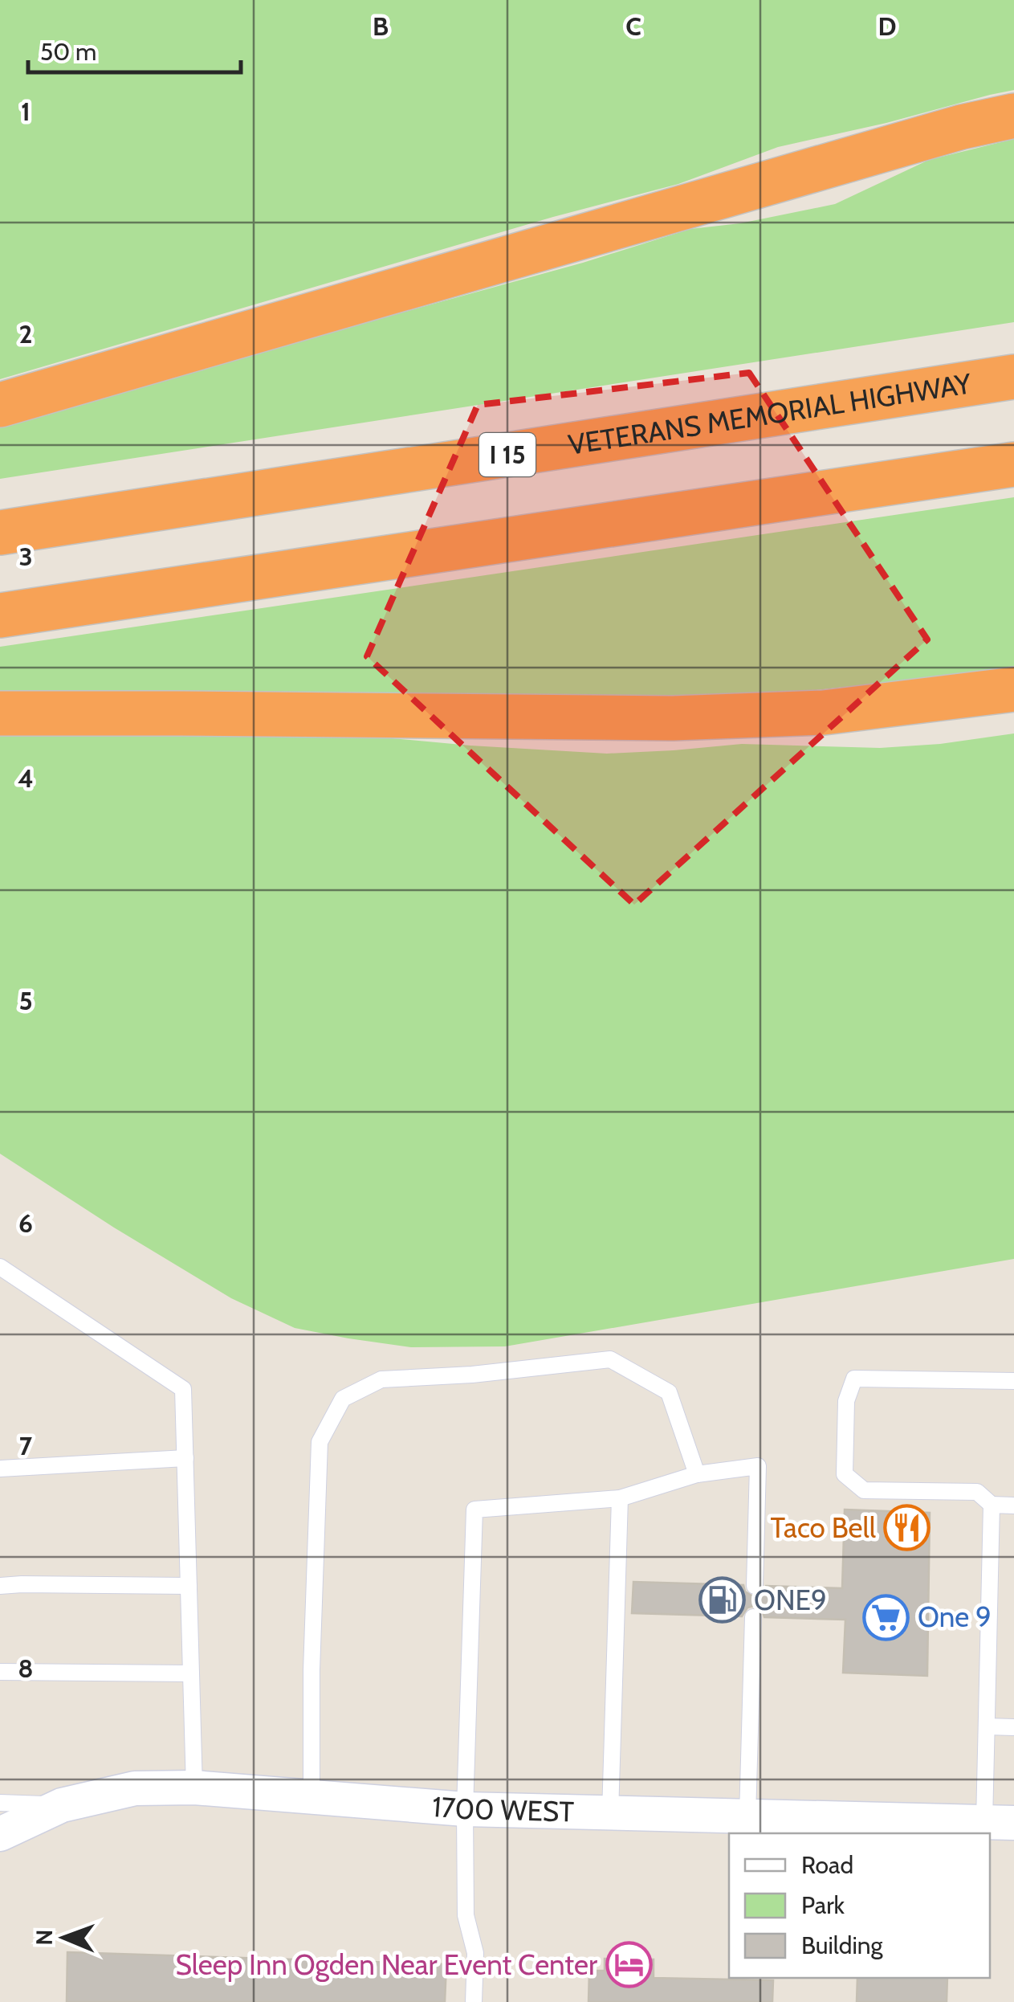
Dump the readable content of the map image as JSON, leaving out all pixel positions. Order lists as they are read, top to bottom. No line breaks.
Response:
{"streets":{"highway":["VETERANS MEMORIAL HIGHWAY","I 15"],"street":["1700 WEST"]},"places":{"restaurant":["Taco Bell"],"fuel station":["ONE9"],"supermarket":["One 9"],"hotel":["Sleep Inn Ogden Near Event Center"]},"legend":["Road","Park","Building"],"scale_bar":"50 m","north":"left","grid":{"columns":["B","C","D"],"rows":["1","2","3","4","5","6","7","8"]}}
